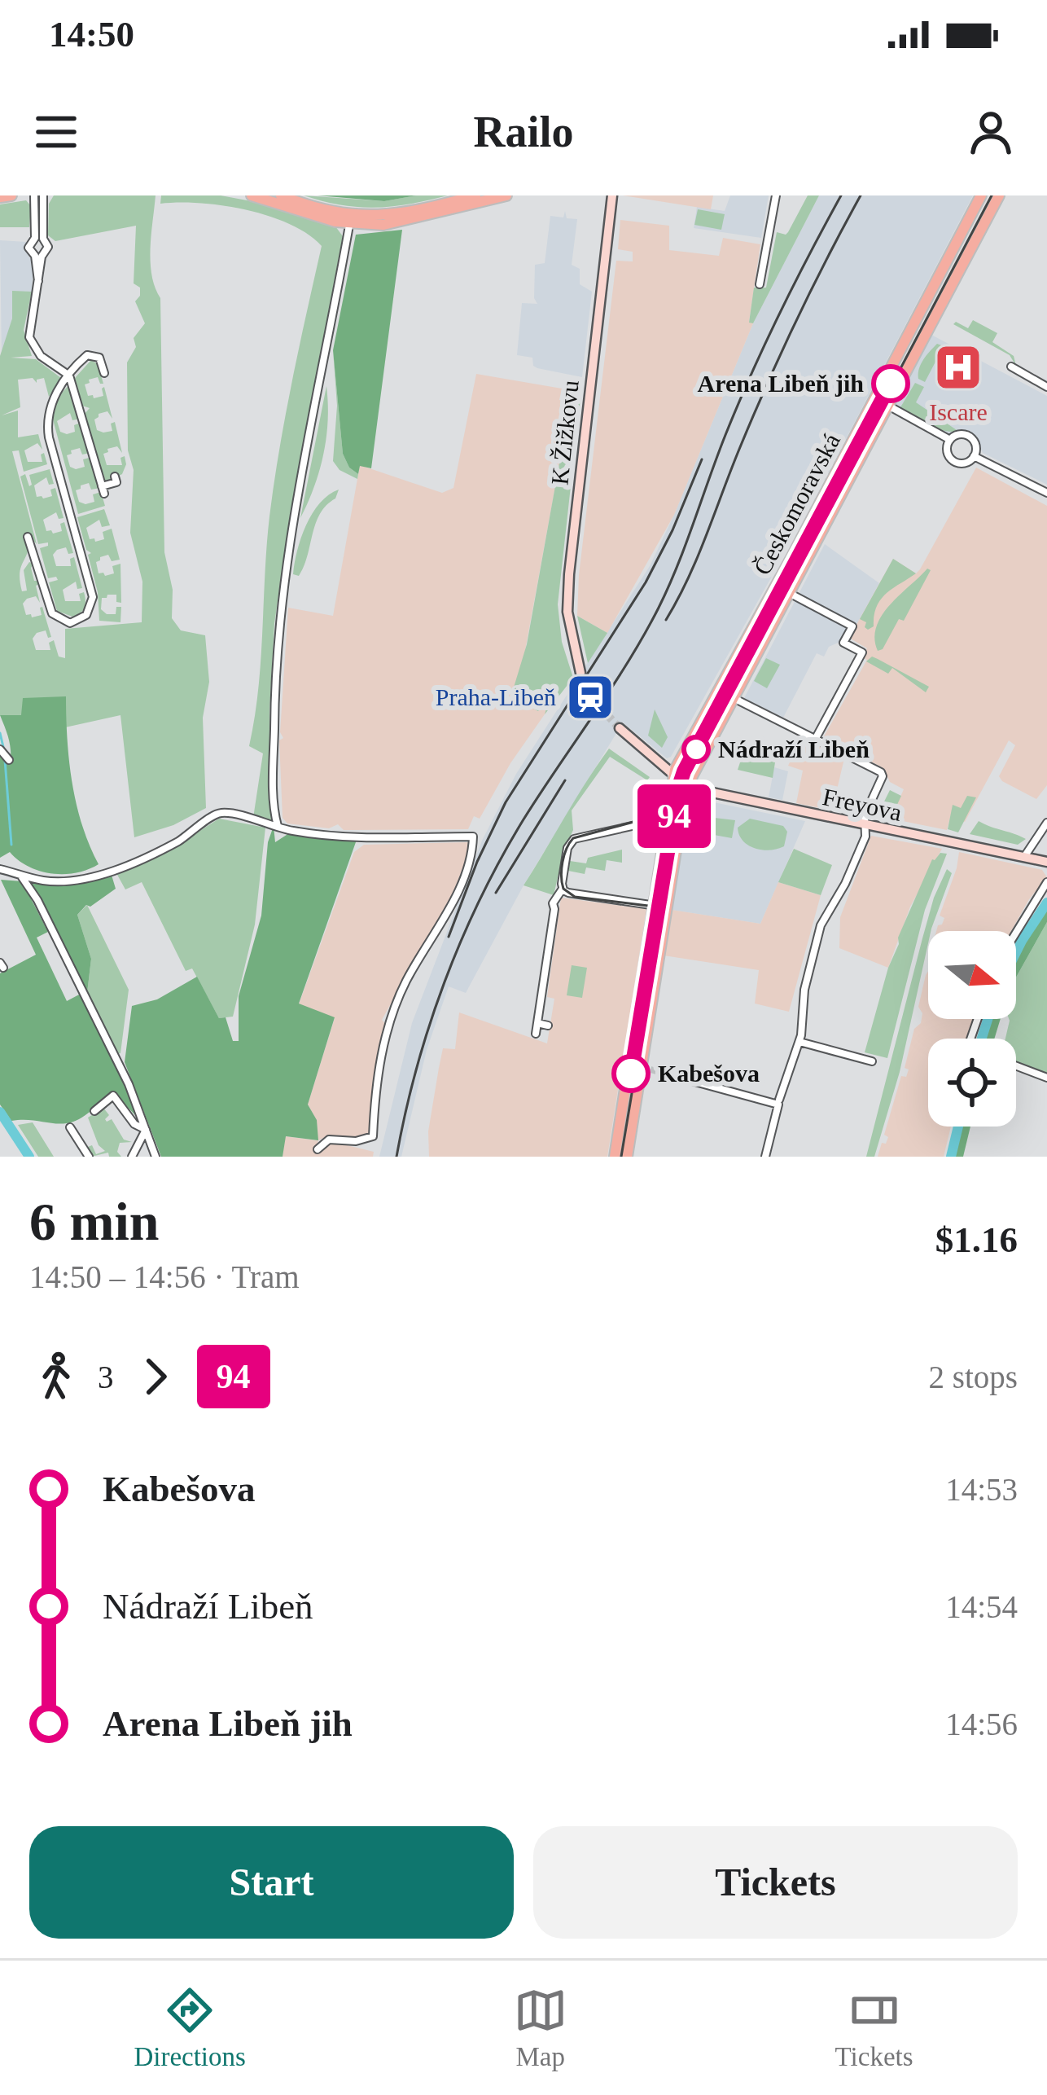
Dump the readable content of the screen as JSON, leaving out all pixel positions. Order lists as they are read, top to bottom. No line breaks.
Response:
{"streets":{"main road":["K Žižkovu","Českomoravská","Freyova"]},"crossings":[["Českomoravská","Freyova"]],"places":{"hospital":["Iscare"],"other":["Arena Libeň jih","Nádraží Libeň","Kabešova"],"station":["Praha-Libeň"]},"lines":["tram line 94"],"north":"right","page":{"status":"14:50","header":"Railo","on_map":"94","heading":["6 min","14:50 – 14:56 · Tram","$1.16"],"legs":["3","94","2 stops"],"list":[{"name":"Kabešova","value":"14:53"},{"name":"Nádraží Libeň","value":"14:54"},{"name":"Arena Libeň jih","value":"14:56"}],"buttons":["Start","Tickets"],"tabs":["Directions","Map","Tickets"]}}
